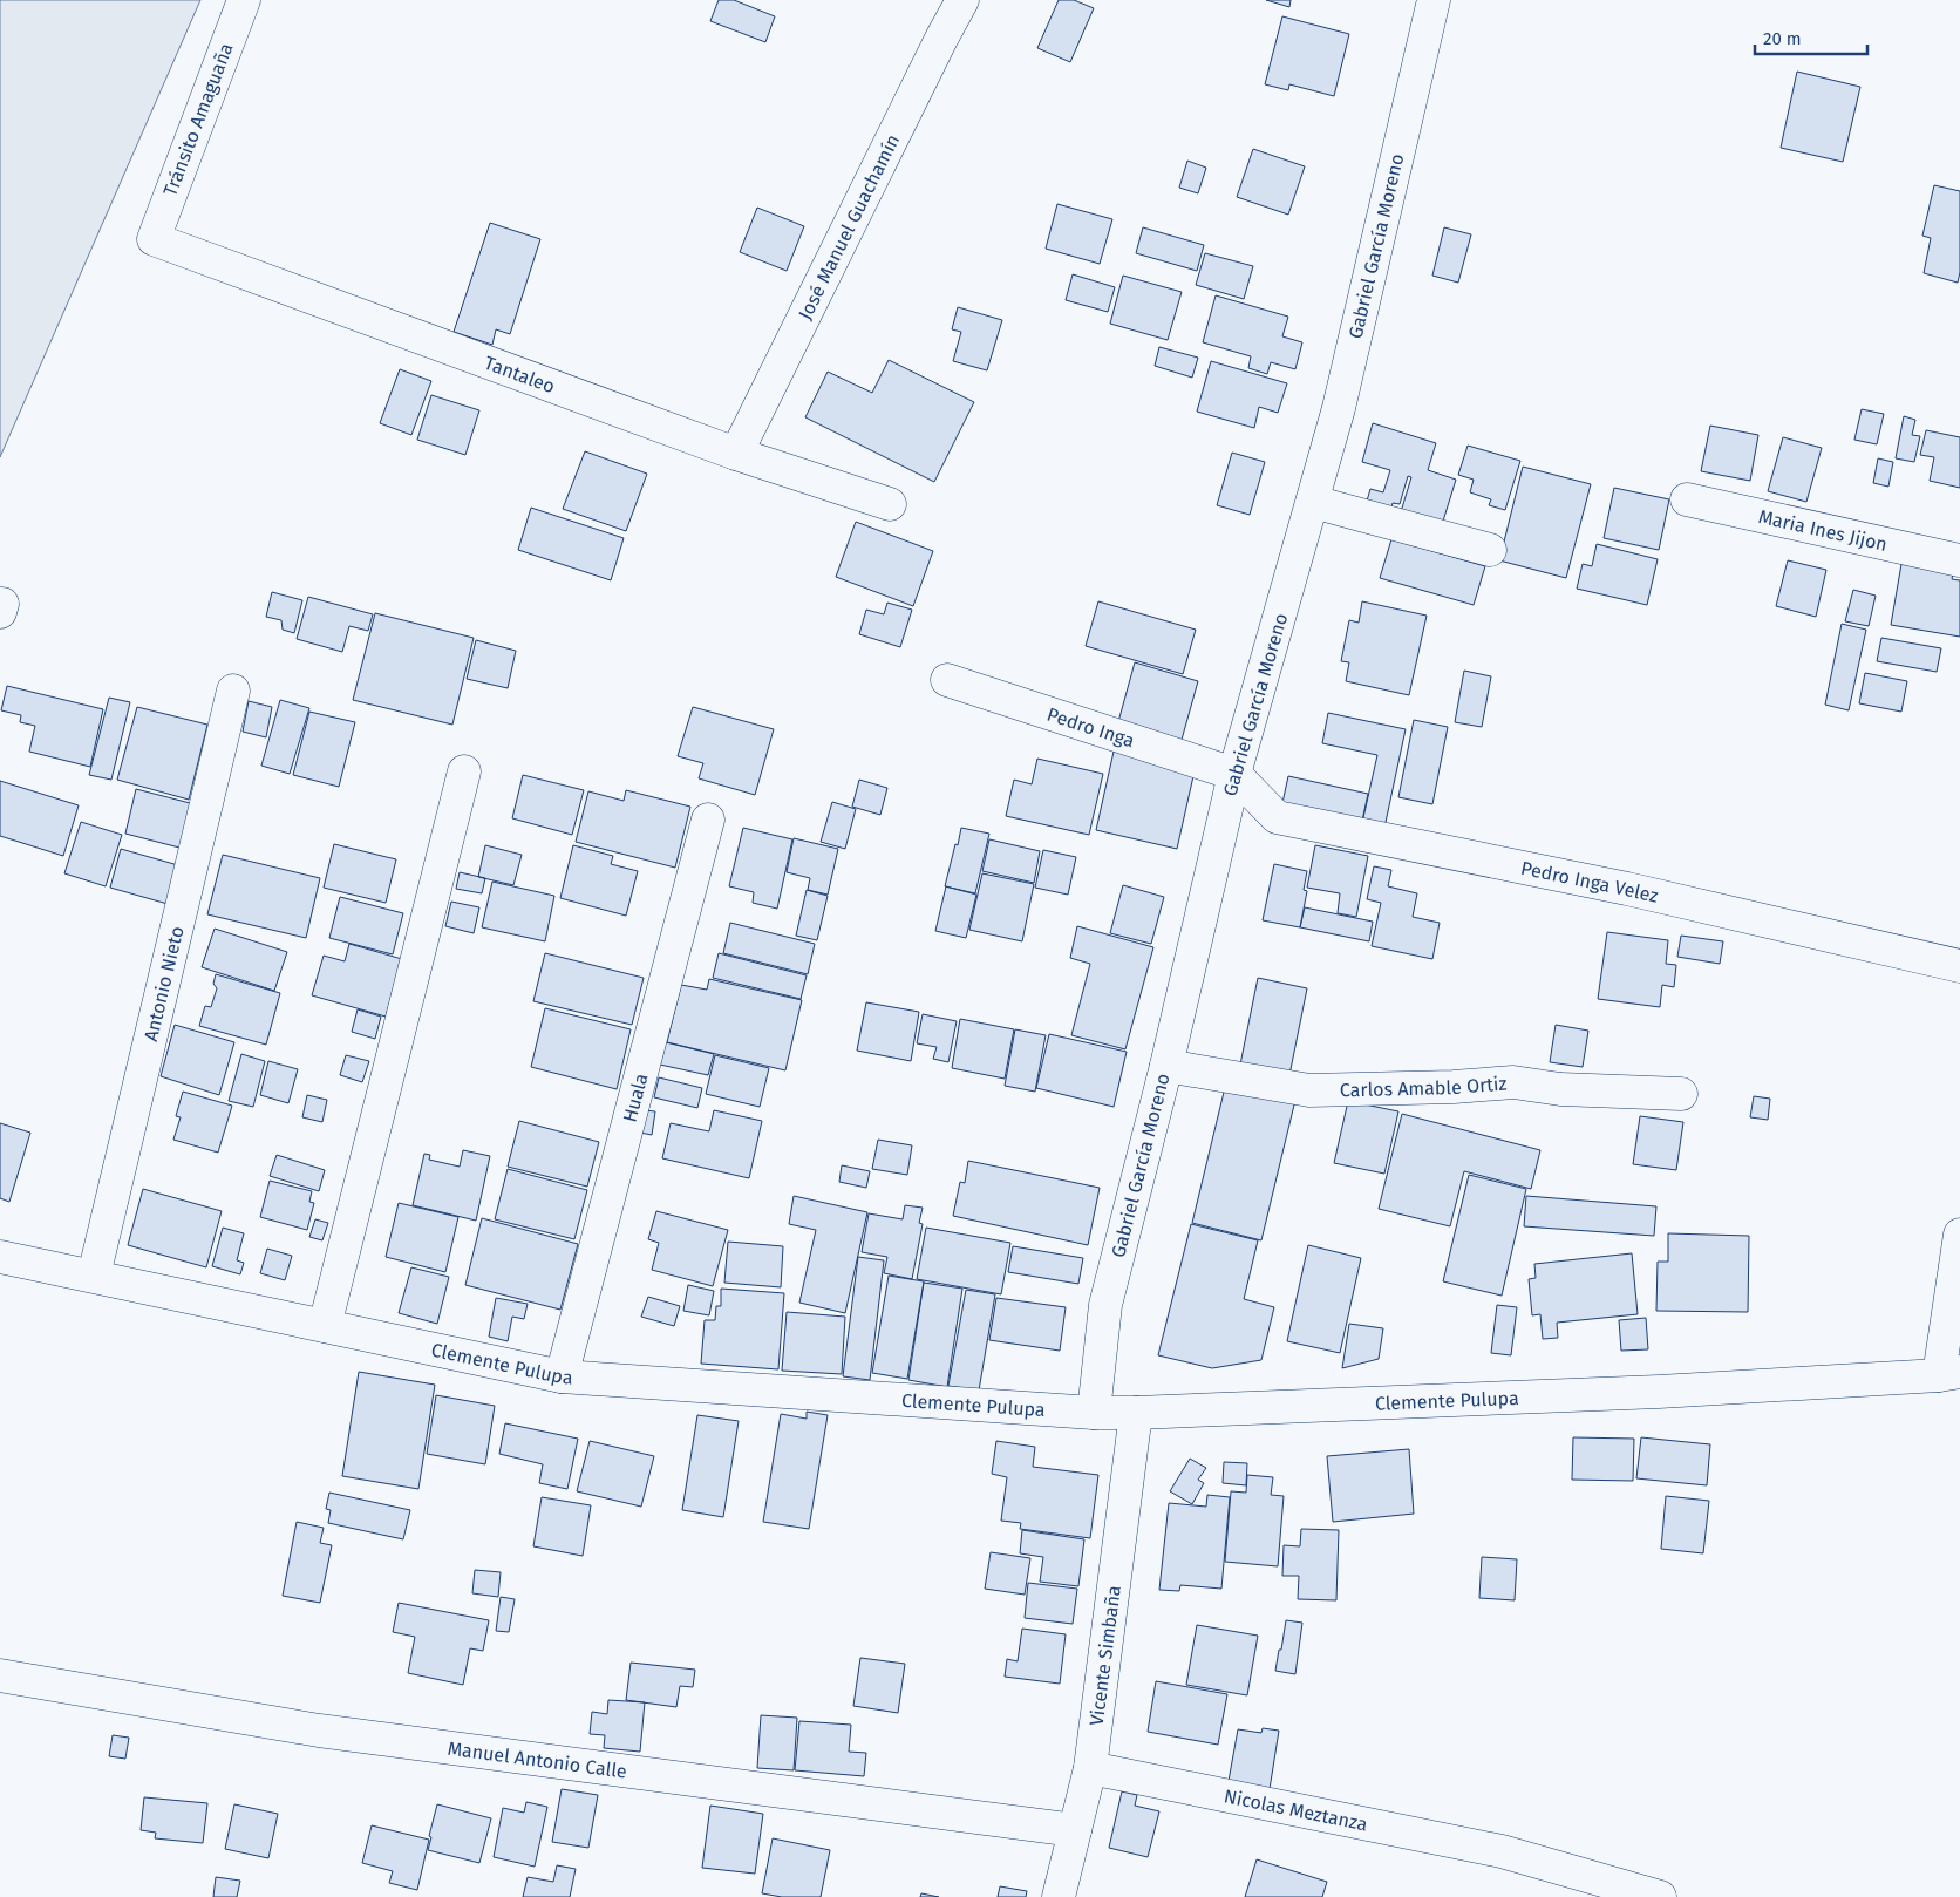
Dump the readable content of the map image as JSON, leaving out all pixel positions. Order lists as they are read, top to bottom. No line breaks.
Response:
{"streets":{"street":["Tránsito Amaguaña","José Manuel Guachamín","Gabriel García Moreno","Tantaleo","Maria Ines Jijon","Pedro Inga","Pedro Inga Velez","Antonio Nieto","Carlos Amable Ortiz","Huala","Clemente Pulupa","Vicente Simbaña","Manuel Antonio Calle","Nicolas Meztanza"]},"crossings":[["Tránsito Amaguaña","Tantaleo"],["José Manuel Guachamín","Tantaleo"],["Gabriel García Moreno","Pedro Inga"],["Gabriel García Moreno","Pedro Inga Velez"],["Gabriel García Moreno","Carlos Amable Ortiz"],["Gabriel García Moreno","Clemente Pulupa"],["Pedro Inga","Pedro Inga Velez"],["Antonio Nieto","Clemente Pulupa"],["Huala","Clemente Pulupa"],["Clemente Pulupa","Vicente Simbaña"],["Vicente Simbaña","Manuel Antonio Calle"],["Vicente Simbaña","Nicolas Meztanza"]],"scale_bar":"20 m"}
